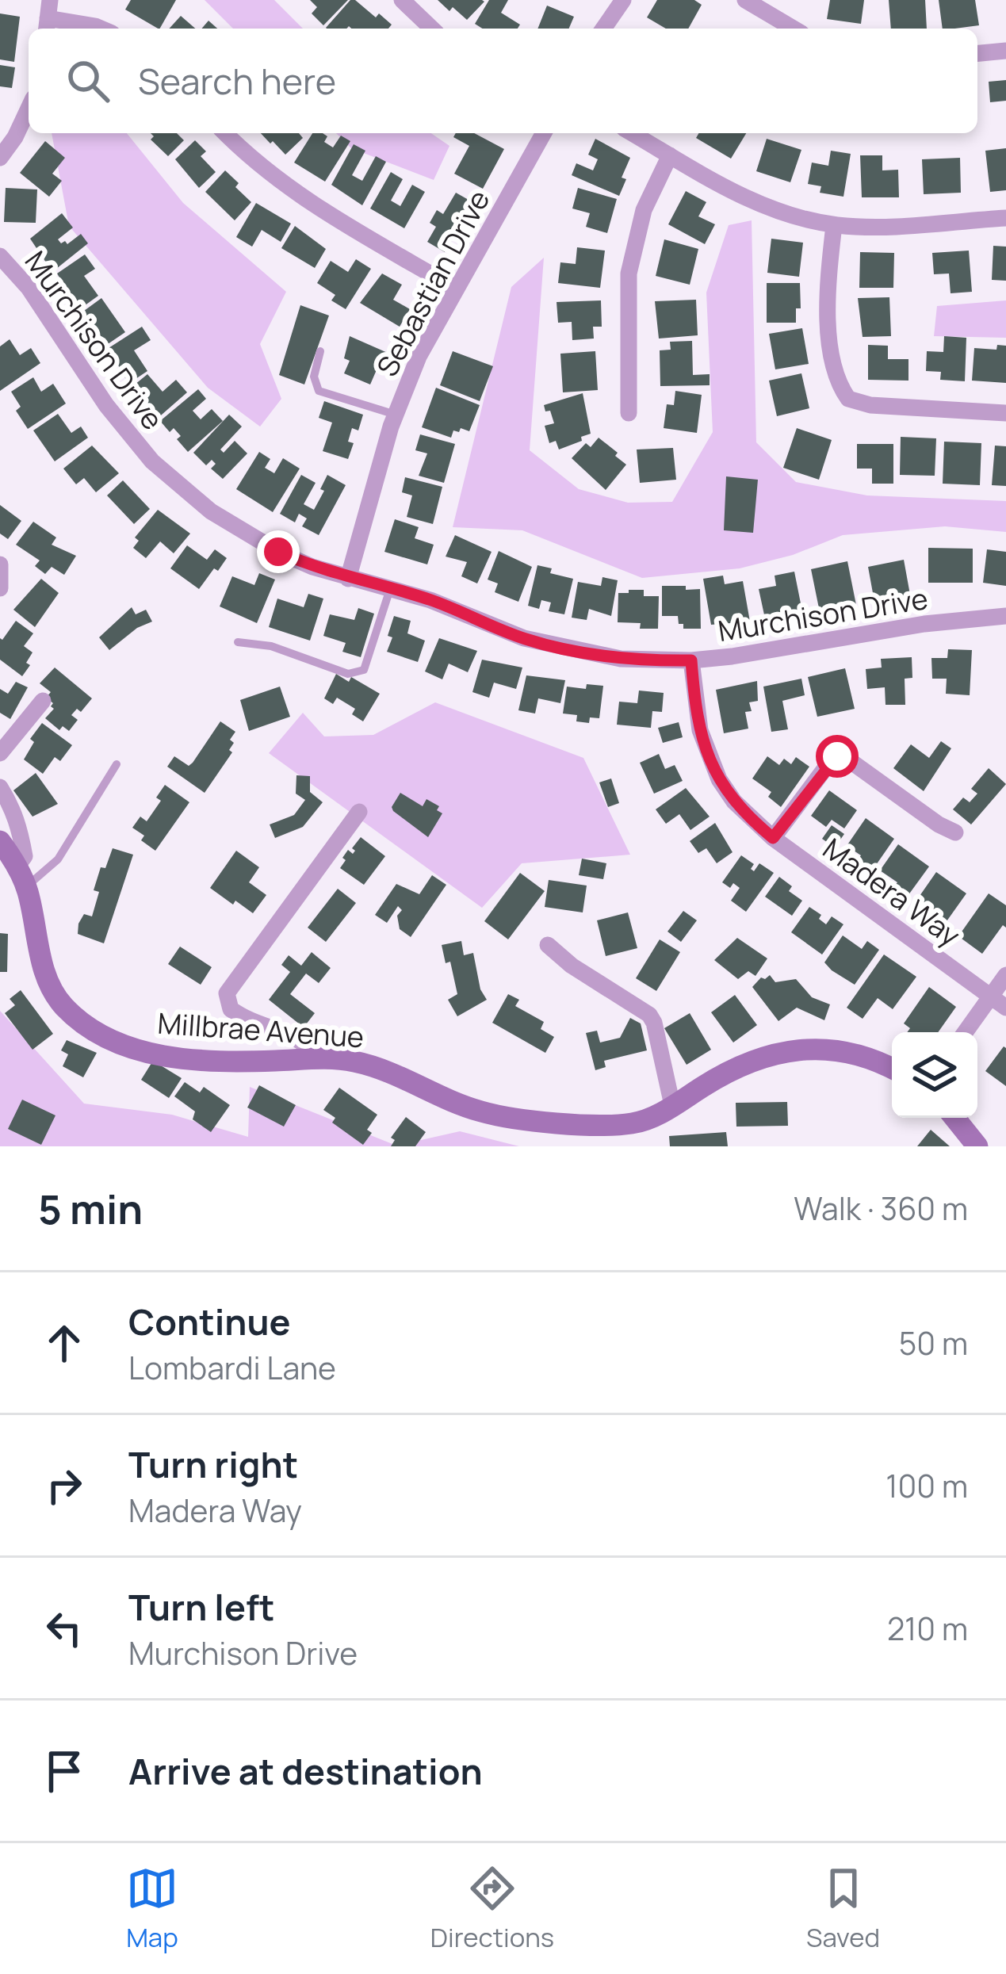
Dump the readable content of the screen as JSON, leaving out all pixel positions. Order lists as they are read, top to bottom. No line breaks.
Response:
{"streets":{"street":["Sebastian Drive","Murchison Drive","Madera Way","Millbrae Avenue"]},"crossings":[["Sebastian Drive","Murchison Drive"],["Murchison Drive","Madera Way"]],"page":{"search":"Search here","heading":["5 min","Walk · 360 m"],"list":[["Continue","Lombardi Lane","50 m"],["Turn right","Madera Way","100 m"],["Turn left","Murchison Drive","210 m"],"Arrive at destination"],"nav":["Map","Directions","Saved"]}}
